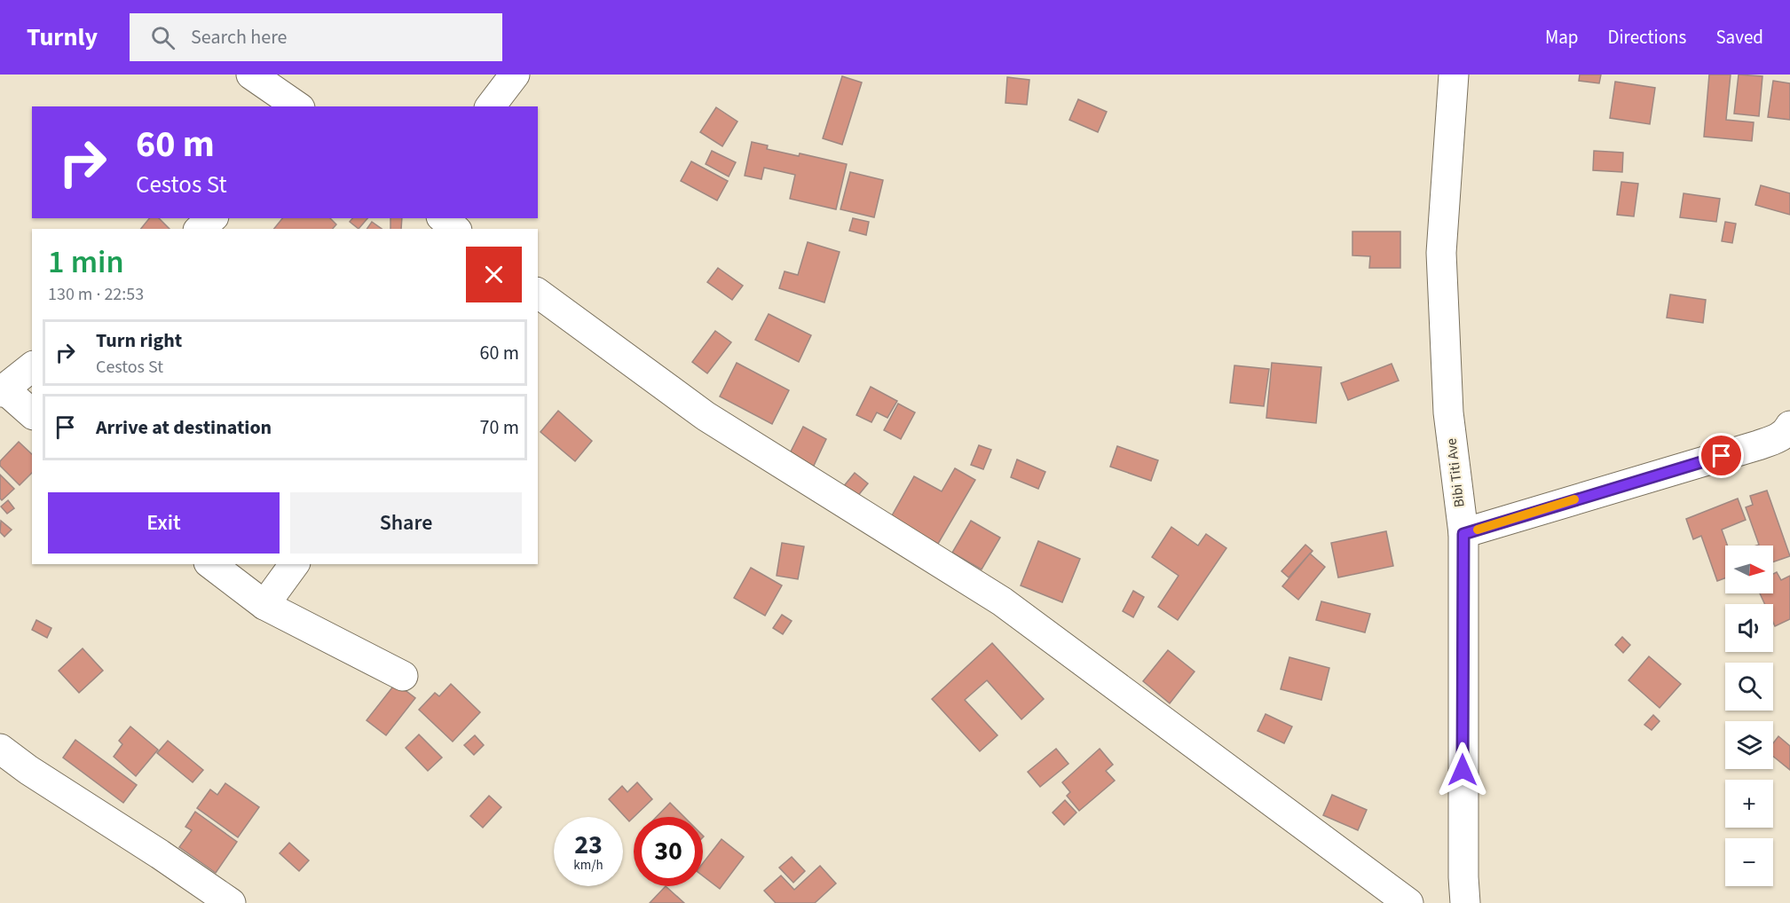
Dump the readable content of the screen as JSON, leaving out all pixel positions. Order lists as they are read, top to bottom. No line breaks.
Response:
{"streets":{"street":["Bibi Titi Ave"]},"north":"right","page":{"header":"Turnly","search":"Search here","nav":["Map","Directions","Saved"],"turn":["60 m","Cestos St"],"heading":["1 min","130 m · 22:53"],"list":[{"name":"Turn right","note":"Cestos St","value":"60 m"},{"name":"Arrive at destination","value":"70 m"}],"buttons":["Exit","Share"],"map_buttons":["+","−"],"speed":"23 km/h","limit":"30"}}
